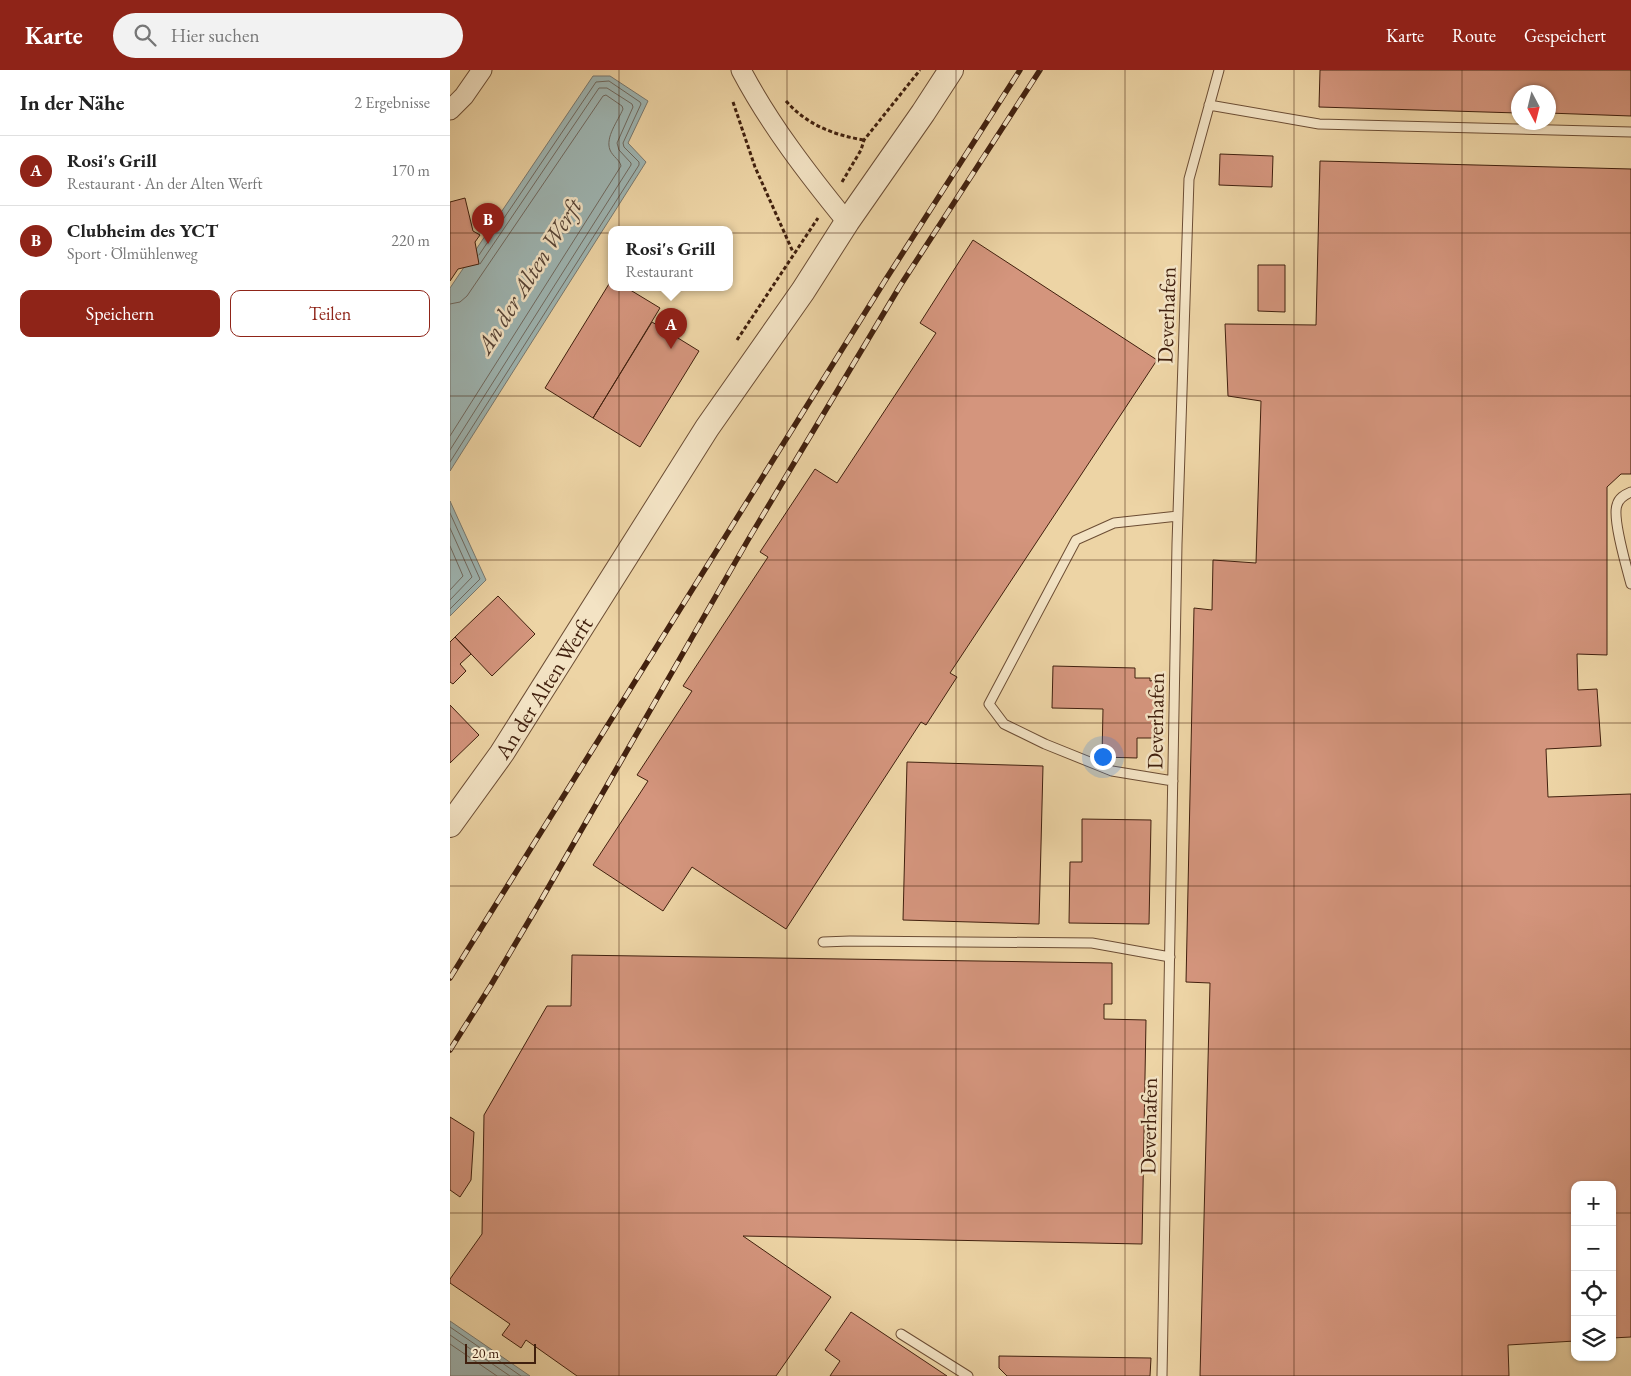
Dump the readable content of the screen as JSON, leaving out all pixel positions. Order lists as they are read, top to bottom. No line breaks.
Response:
{"streets":{"street":["An der Alten Werft"],"lane":["Deverhafen"]},"water":["An der Alten Werft"],"scale_bar":"20 m","north":"bottom","page":{"header":"Karte","search":"Hier suchen","nav":["Karte","Route","Gespeichert"],"heading":["In der Nähe","2 Ergebnisse"],"list":[{"mark":"A","name":"Rosi's Grill","note":"Restaurant · An der Alten Werft","value":"170 m"},{"mark":"B","name":"Clubheim des YCT","note":"Sport · Ölmühlenweg","value":"220 m"}],"pins":["B","A"],"popup":["Rosi's Grill","Restaurant"],"buttons":["Speichern","Teilen"],"map_buttons":["+","−"],"scale":"20 m"}}
